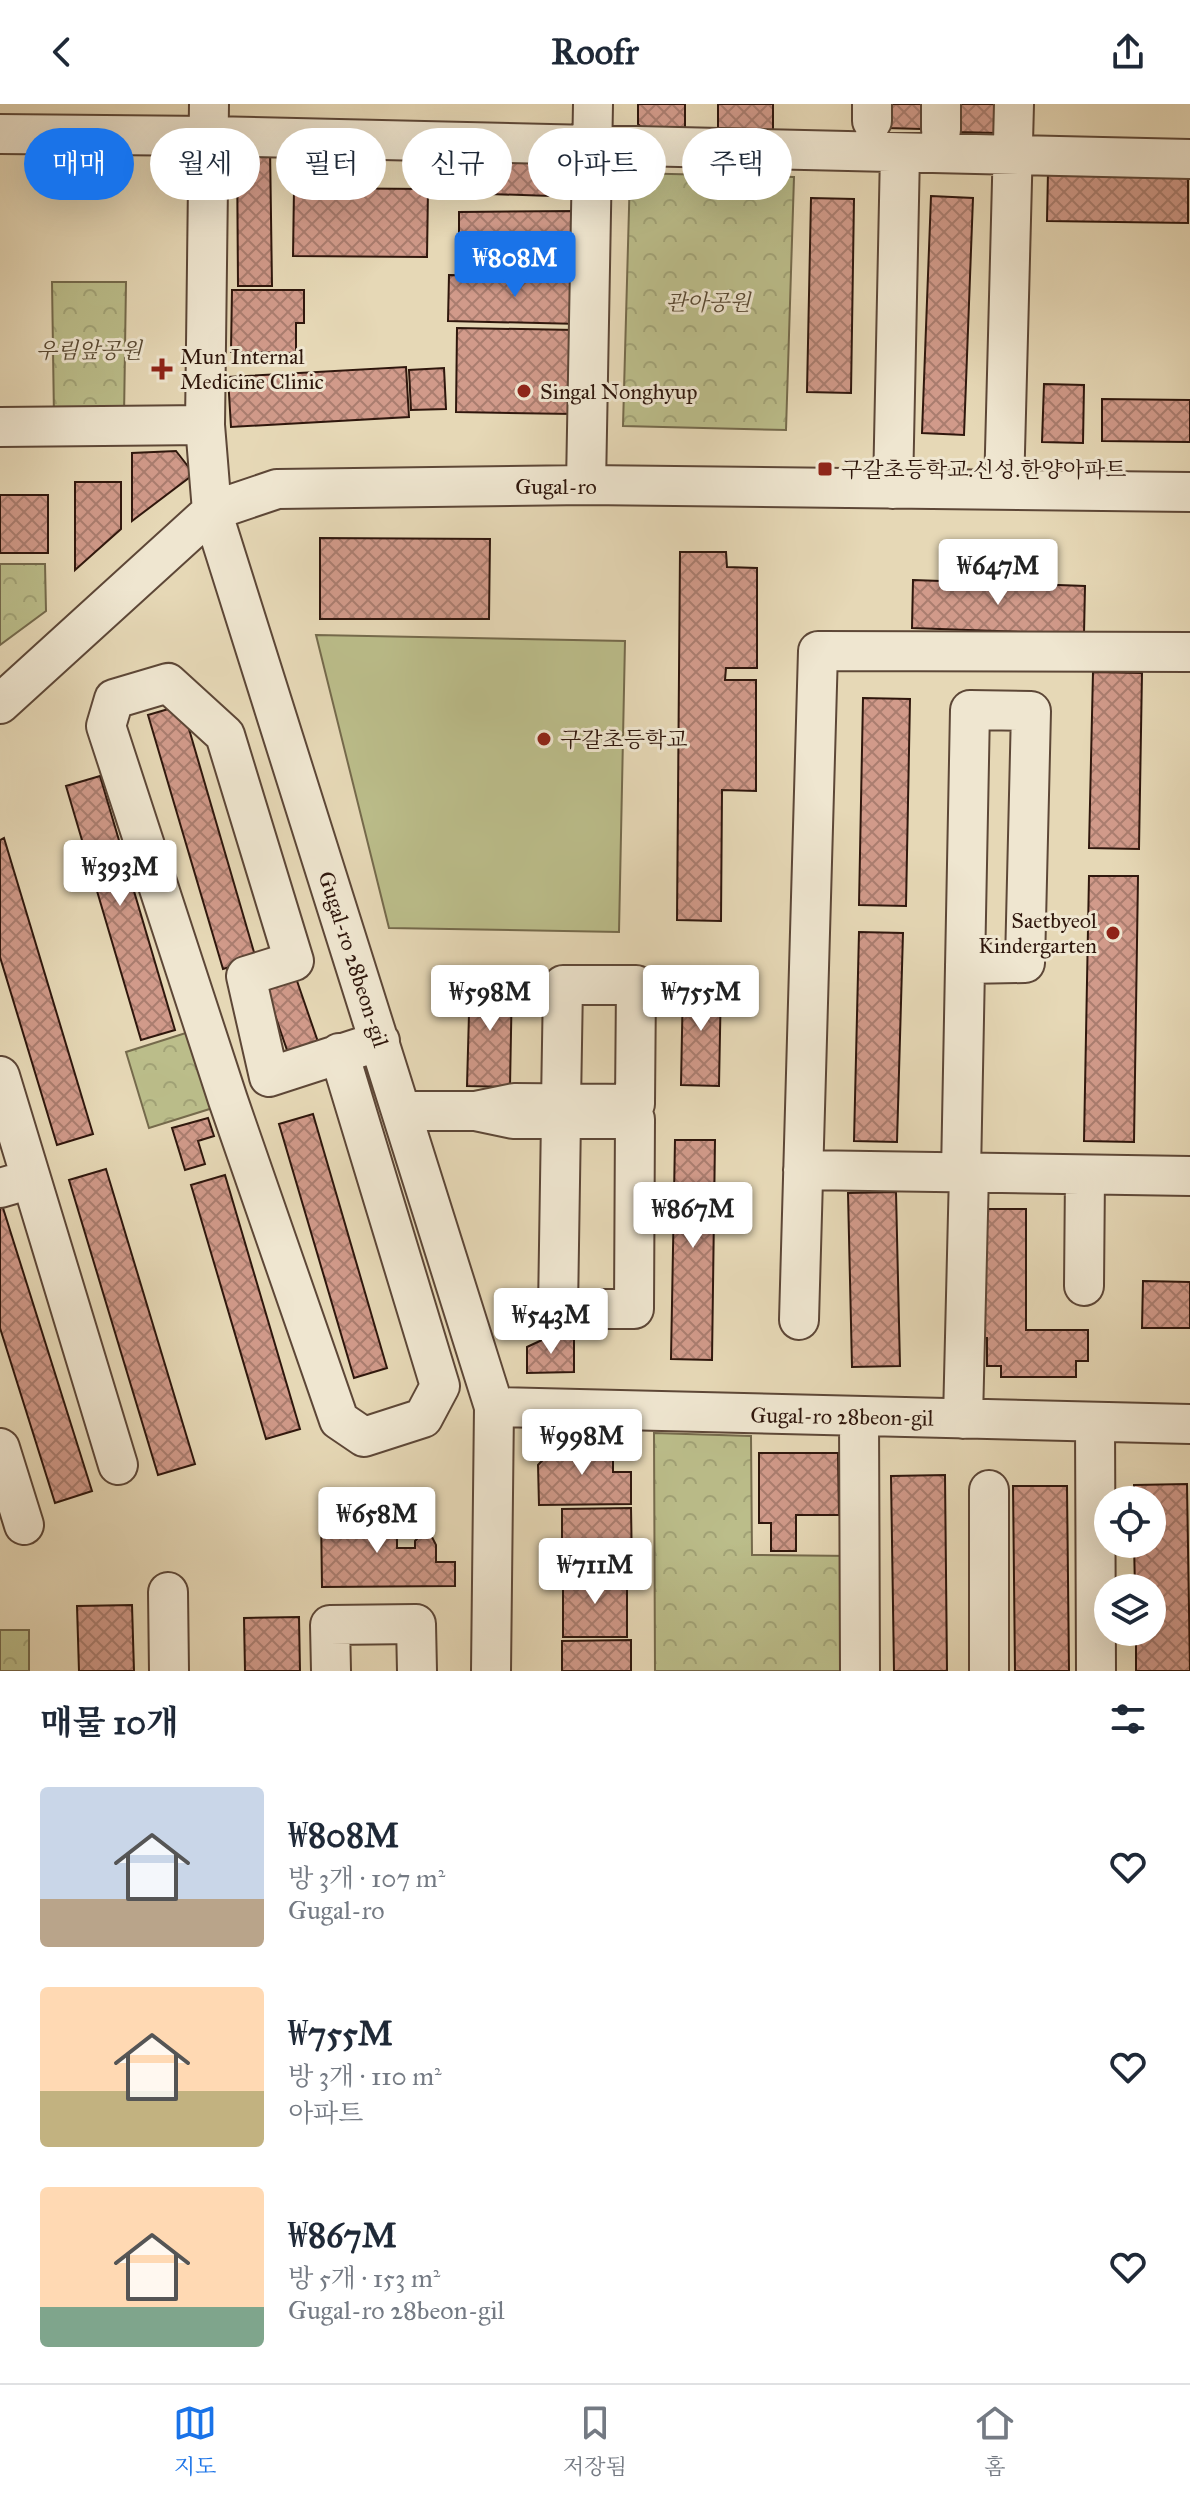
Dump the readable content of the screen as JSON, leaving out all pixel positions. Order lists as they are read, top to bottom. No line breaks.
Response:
{"streets":{"street":["Gugal-ro","Gugal-ro 28beon-gil"]},"crossings":[["Gugal-ro","Gugal-ro 28beon-gil"]],"parks":["관아공원","우림앞공원"],"places":{"health":["Mun Internal Medicine Clinic"],"other":["Singal Nonghyup","구갈초등학교","Saetbyeol Kindergarten"],"transit":["구갈초등학교.신성.한양아파트"]},"page":{"header":"Roofr","chip":["매매","월세","필터","신규","아파트","주택"],"price":["₩808M","₩647M","₩393M","₩598M","₩755M","₩867M","₩543M","₩998M","₩658M","₩711M"],"heading":"매물 10개","list":[{"name":"₩808M","note":"방 3개 · 107 m² · Gugal-ro"},{"name":"₩755M","note":"방 3개 · 110 m² · 아파트"},{"name":"₩867M","note":"방 5개 · 153 m² · Gugal-ro 28beon-gil"}],"tabs":["지도","저장됨","홈"]}}
